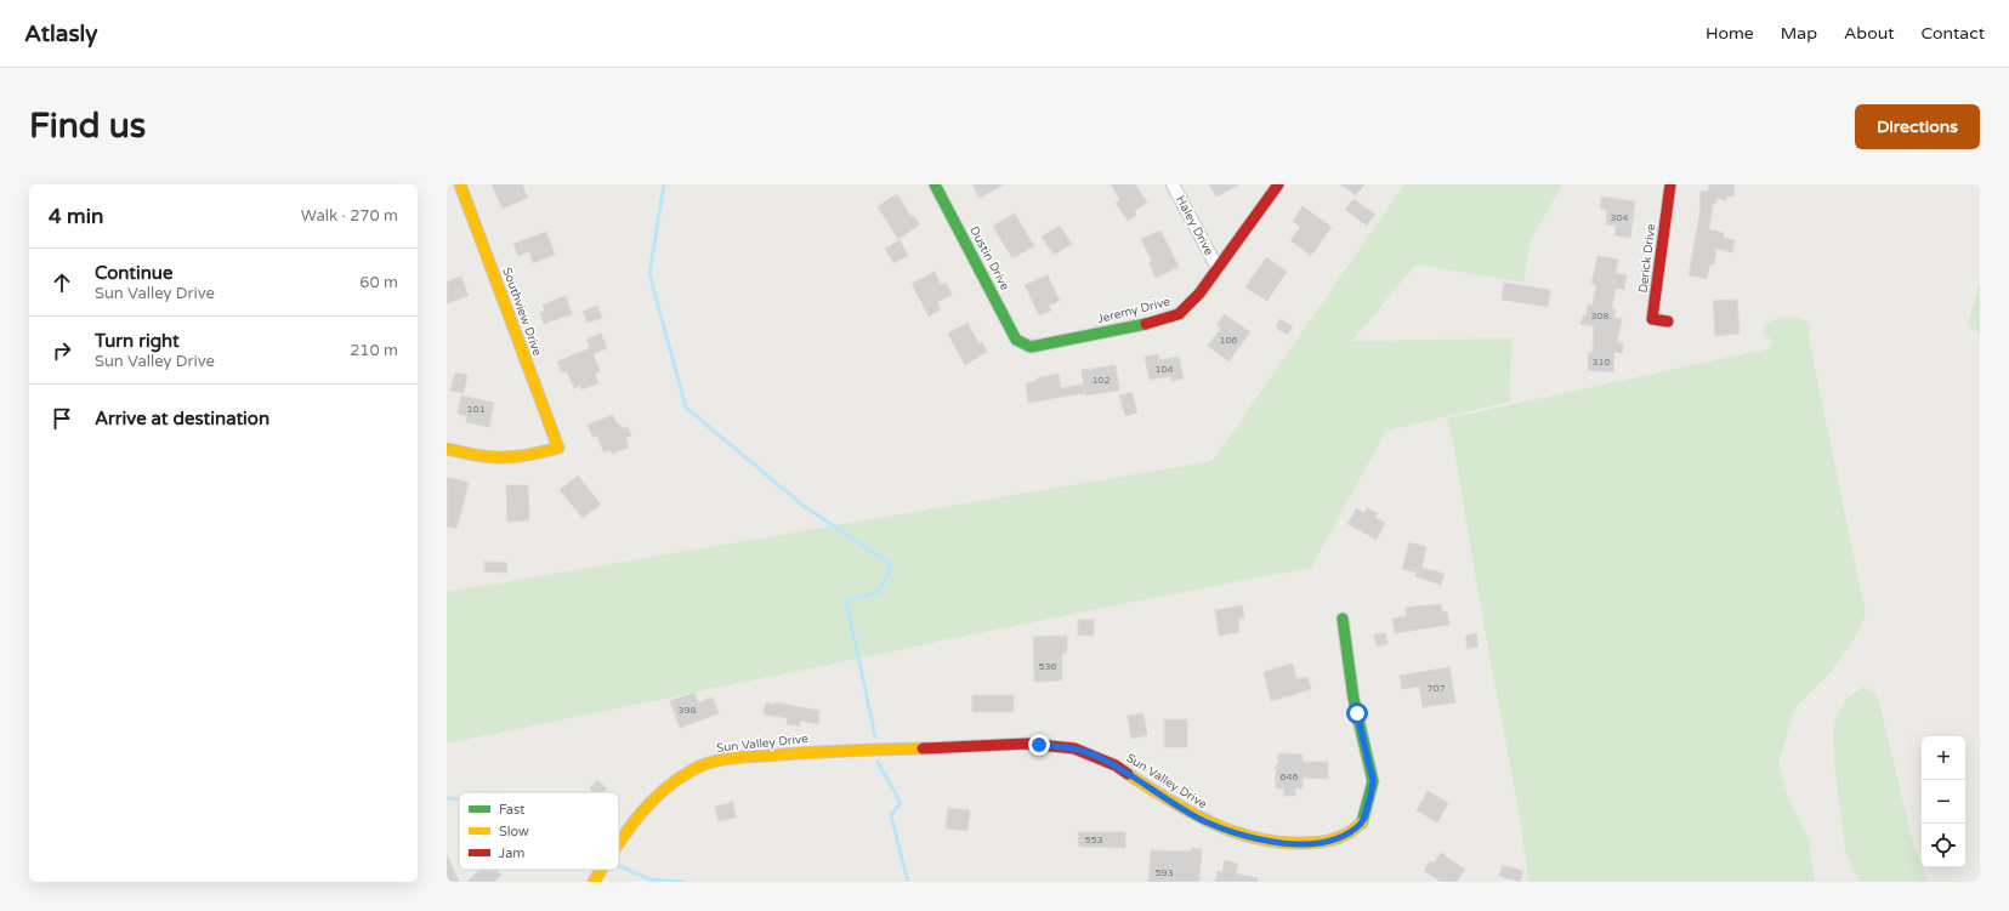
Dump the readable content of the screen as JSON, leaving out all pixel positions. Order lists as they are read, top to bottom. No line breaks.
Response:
{"streets":{"street":["Haley Drive","Dustin Drive","Derick Drive","Jeremy Drive","Southview Drive","Sun Valley Drive"]},"crossings":[["Haley Drive","Jeremy Drive"],["Dustin Drive","Jeremy Drive"]],"house_numbers":["304","308","106","310","104","102","101","536","707","398","646","553","593"],"legend":["Fast","Slow","Jam"],"page":{"header":"Atlasly","nav":["Home","Map","About","Contact"],"buttons":"Directions","title":"Find us","heading":["4 min","Walk · 270 m"],"list":[["Continue","Sun Valley Drive","60 m"],["Turn right","Sun Valley Drive","210 m"],"Arrive at destination"],"map_buttons":["+","−"]}}
